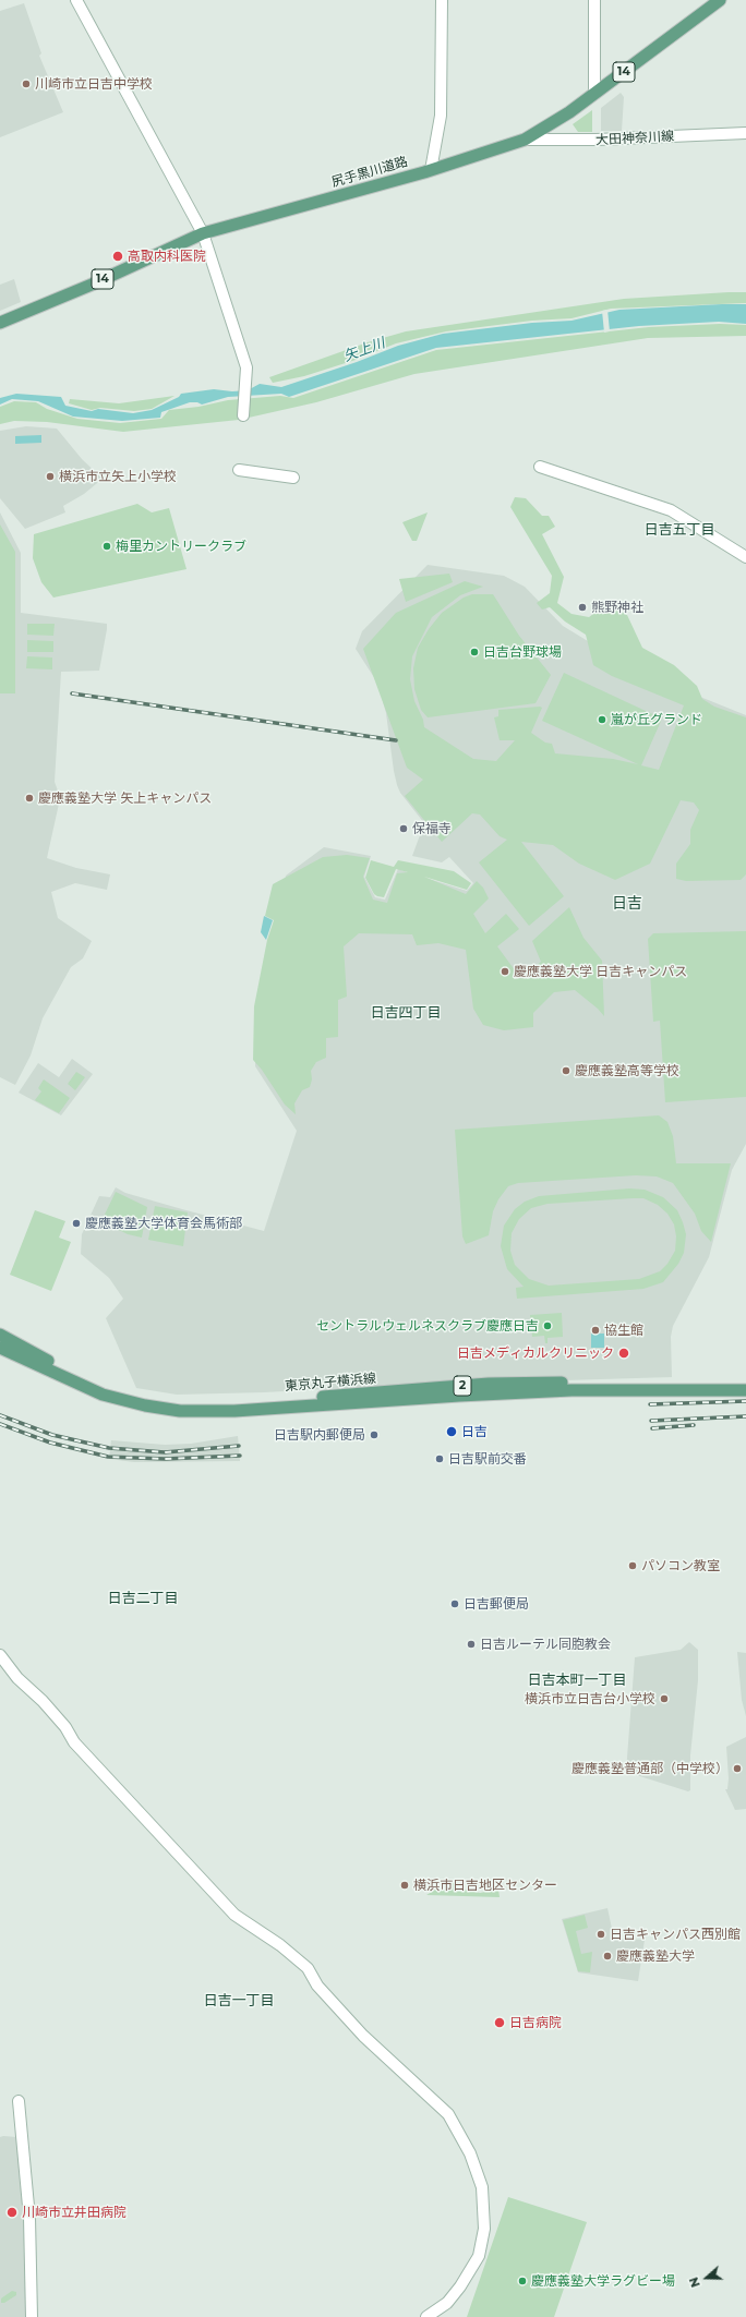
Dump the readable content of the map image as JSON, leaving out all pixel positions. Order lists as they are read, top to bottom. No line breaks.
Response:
{"streets":{"main road":["14","尻手黒川道路","東京丸子横浜線","2"],"street":["大田神奈川線"]},"crossings":[["大田神奈川線","尻手黒川道路"]],"districts":["日吉五丁目","日吉","日吉四丁目","日吉二丁目","日吉本町一丁目","日吉一丁目"],"water":["矢上川"],"places":["川崎市立日吉中学校","高取内科医院","横浜市立矢上小学校","梅里カントリークラブ","熊野神社","日吉台野球場","嵐が丘グランド","慶應義塾大学 矢上キャンパス","保福寺","慶應義塾大学 日吉キャンパス","慶應義塾高等学校","慶應義塾大学体育会馬術部","セントラルウェルネスクラブ慶應日吉","協生館","日吉メディカルクリニック","日吉","日吉駅内郵便局","日吉駅前交番","パソコン教室","日吉郵便局","日吉ルーテル同胞教会","横浜市立日吉台小学校","慶應義塾普通部（中学校）","横浜市日吉地区センター","日吉キャンパス西別館","慶應義塾大学","日吉病院","川崎市立井田病院","慶應義塾大学ラグビー場"],"north":"left"}
